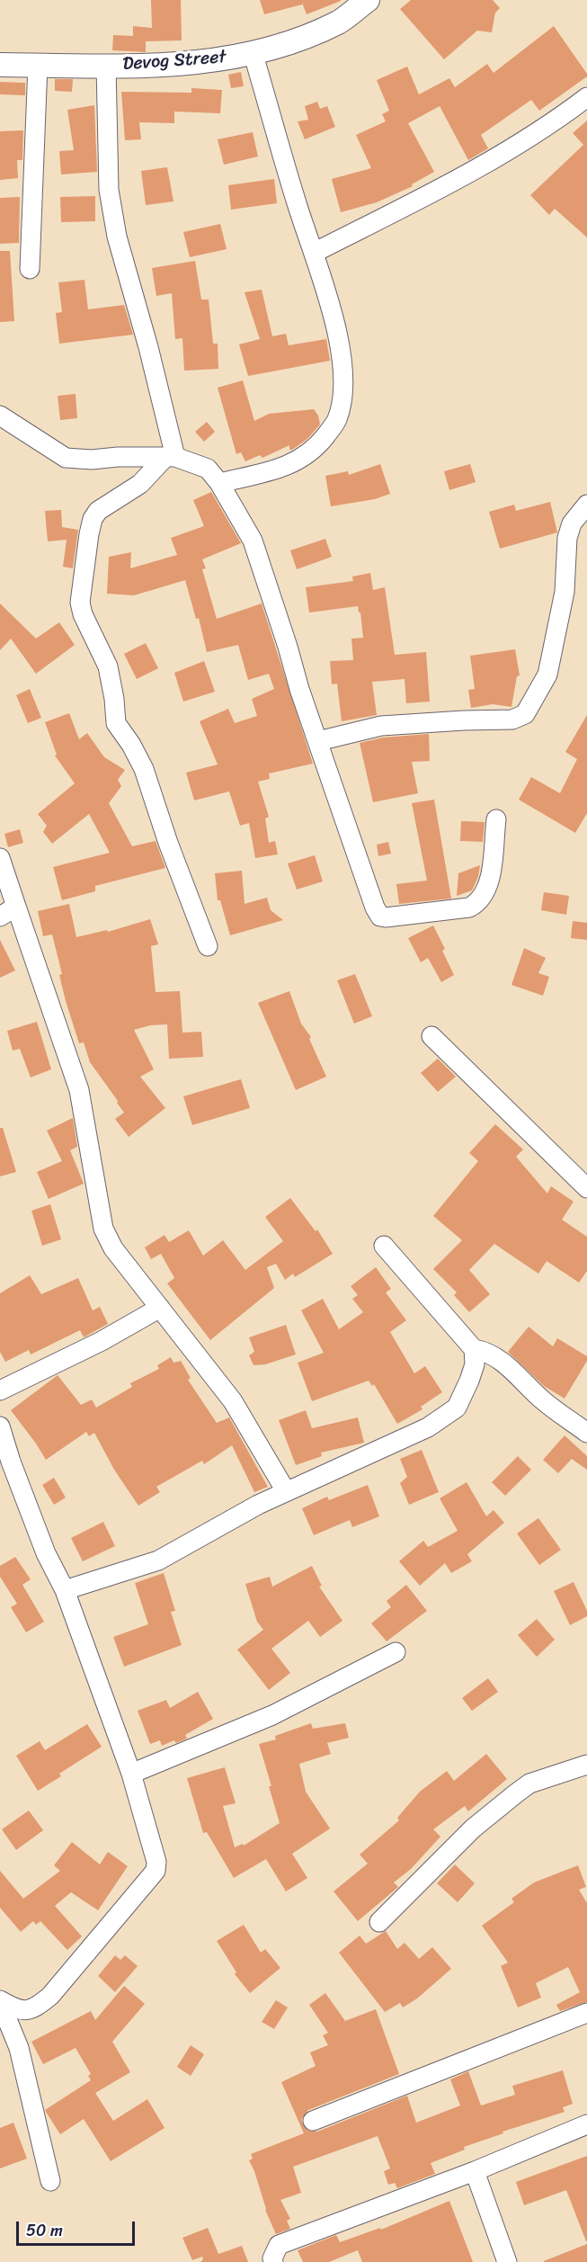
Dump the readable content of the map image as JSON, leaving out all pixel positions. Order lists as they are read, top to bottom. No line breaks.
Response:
{"streets":{"street":["Devog Street"]},"scale_bar":"50 m"}
